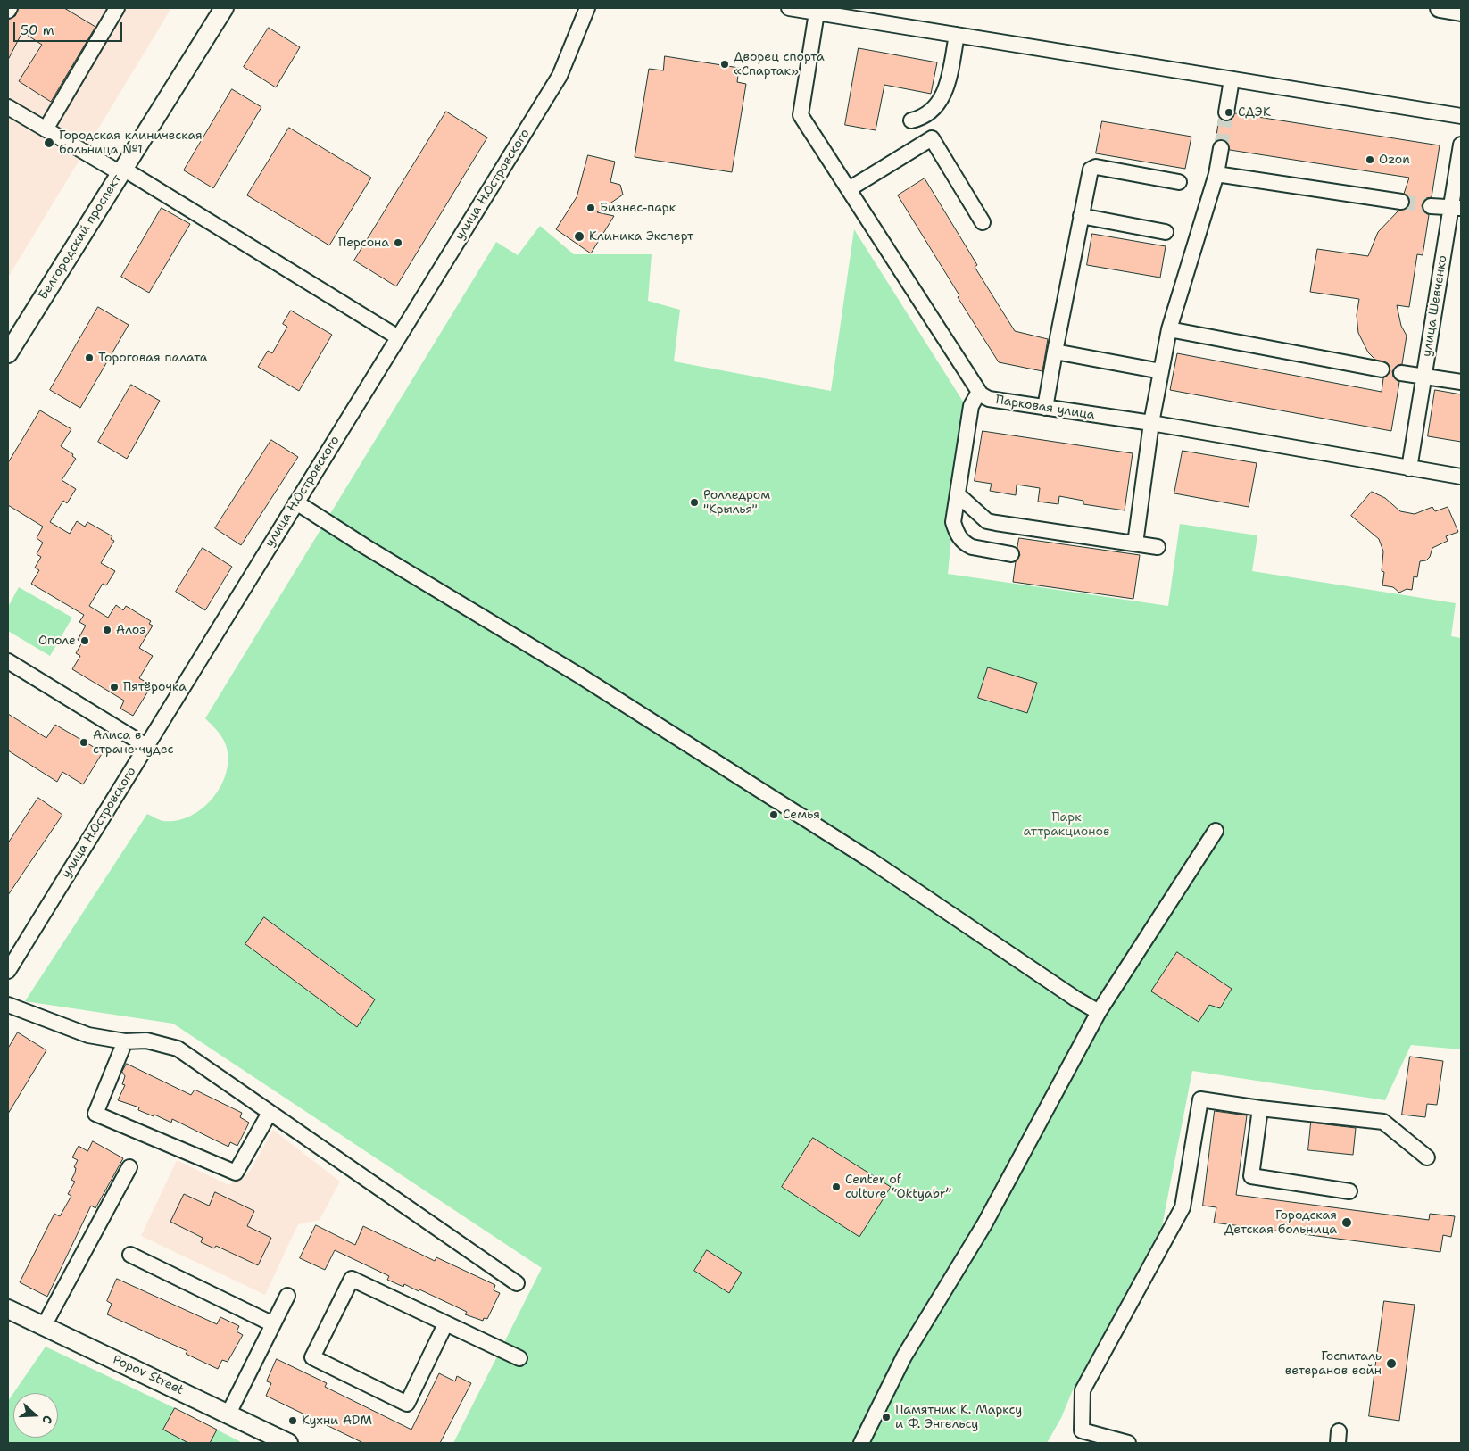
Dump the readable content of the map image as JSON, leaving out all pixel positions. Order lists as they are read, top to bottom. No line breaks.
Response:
{"streets":{"main road":["Белгородский проспект","Popov Street"],"street":["улица Н.Островского","улица Шевченко","Парковая улица"]},"crossings":[["улица Шевченко","Парковая улица"]],"parks":["Парк аттракционов"],"places":["Дворец спорта «Спартак»","СДЭК","Городская клиническая больница №1","Ozon","Бизнес-парк","Клиника Эксперт","Персона","Тороговая палата","Ролледром \"Крылья\"","Алоэ","Ополе","Пятёрочка","Алиса в стране чудес","Семья","Center of culture “Oktyabr”","Городская Детская больница","Госпиталь ветеранов войн","Памятник К. Марксу и Ф. Энгельсу","Кухни ADM"],"scale_bar":"50 m","north":"right"}
